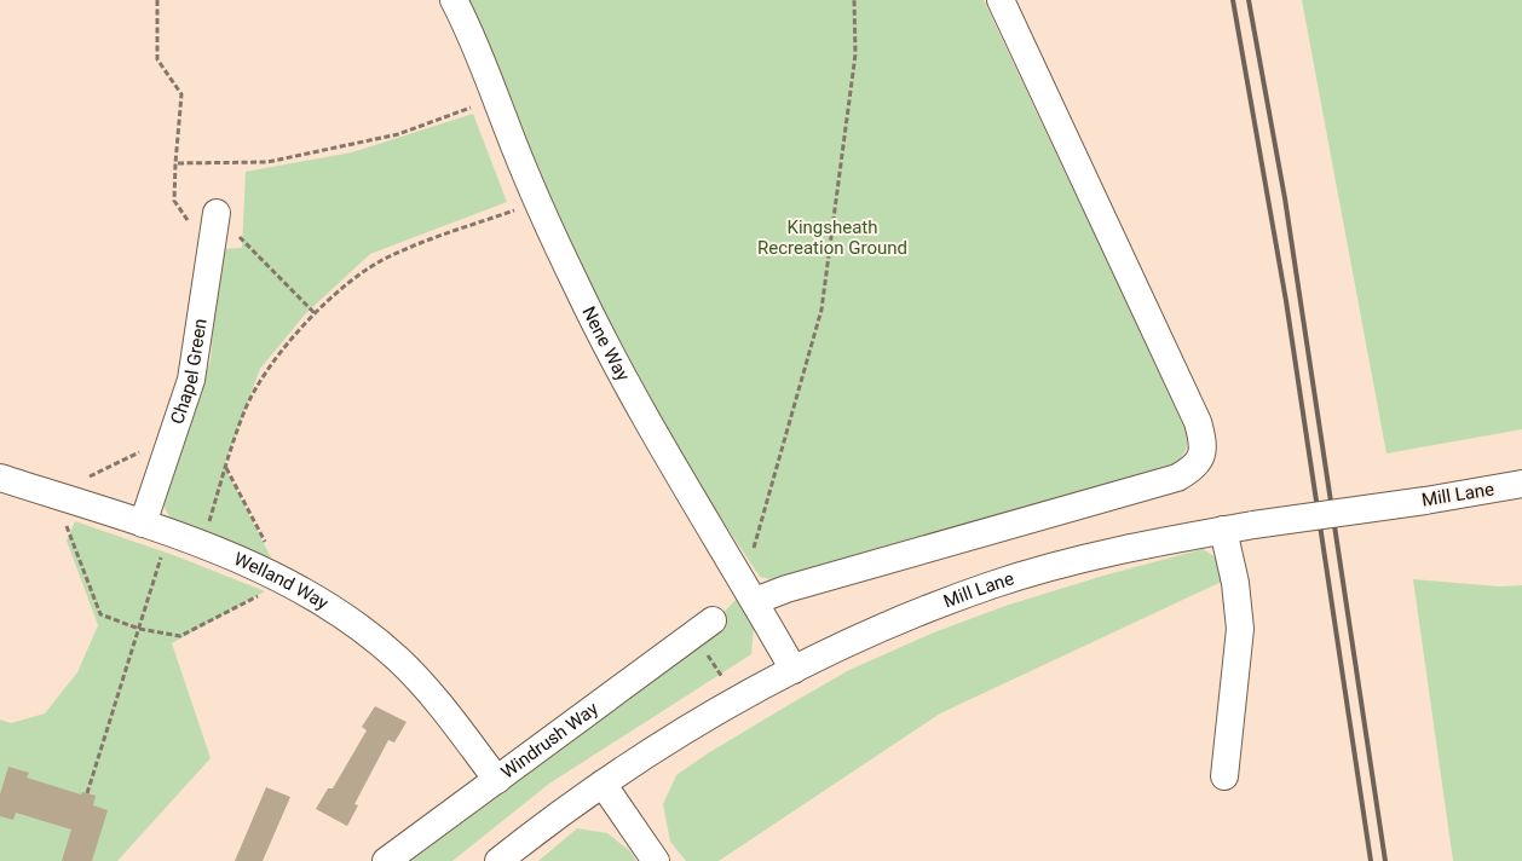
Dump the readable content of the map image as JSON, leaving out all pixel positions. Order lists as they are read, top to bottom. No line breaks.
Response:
{"streets":{"street":["Nene Way","Chapel Green","Mill Lane","Welland Way","Windrush Way"]},"crossings":[["Nene Way","Mill Lane"],["Chapel Green","Welland Way"],["Welland Way","Windrush Way"]],"parks":["Kingsheath Recreation Ground"]}
